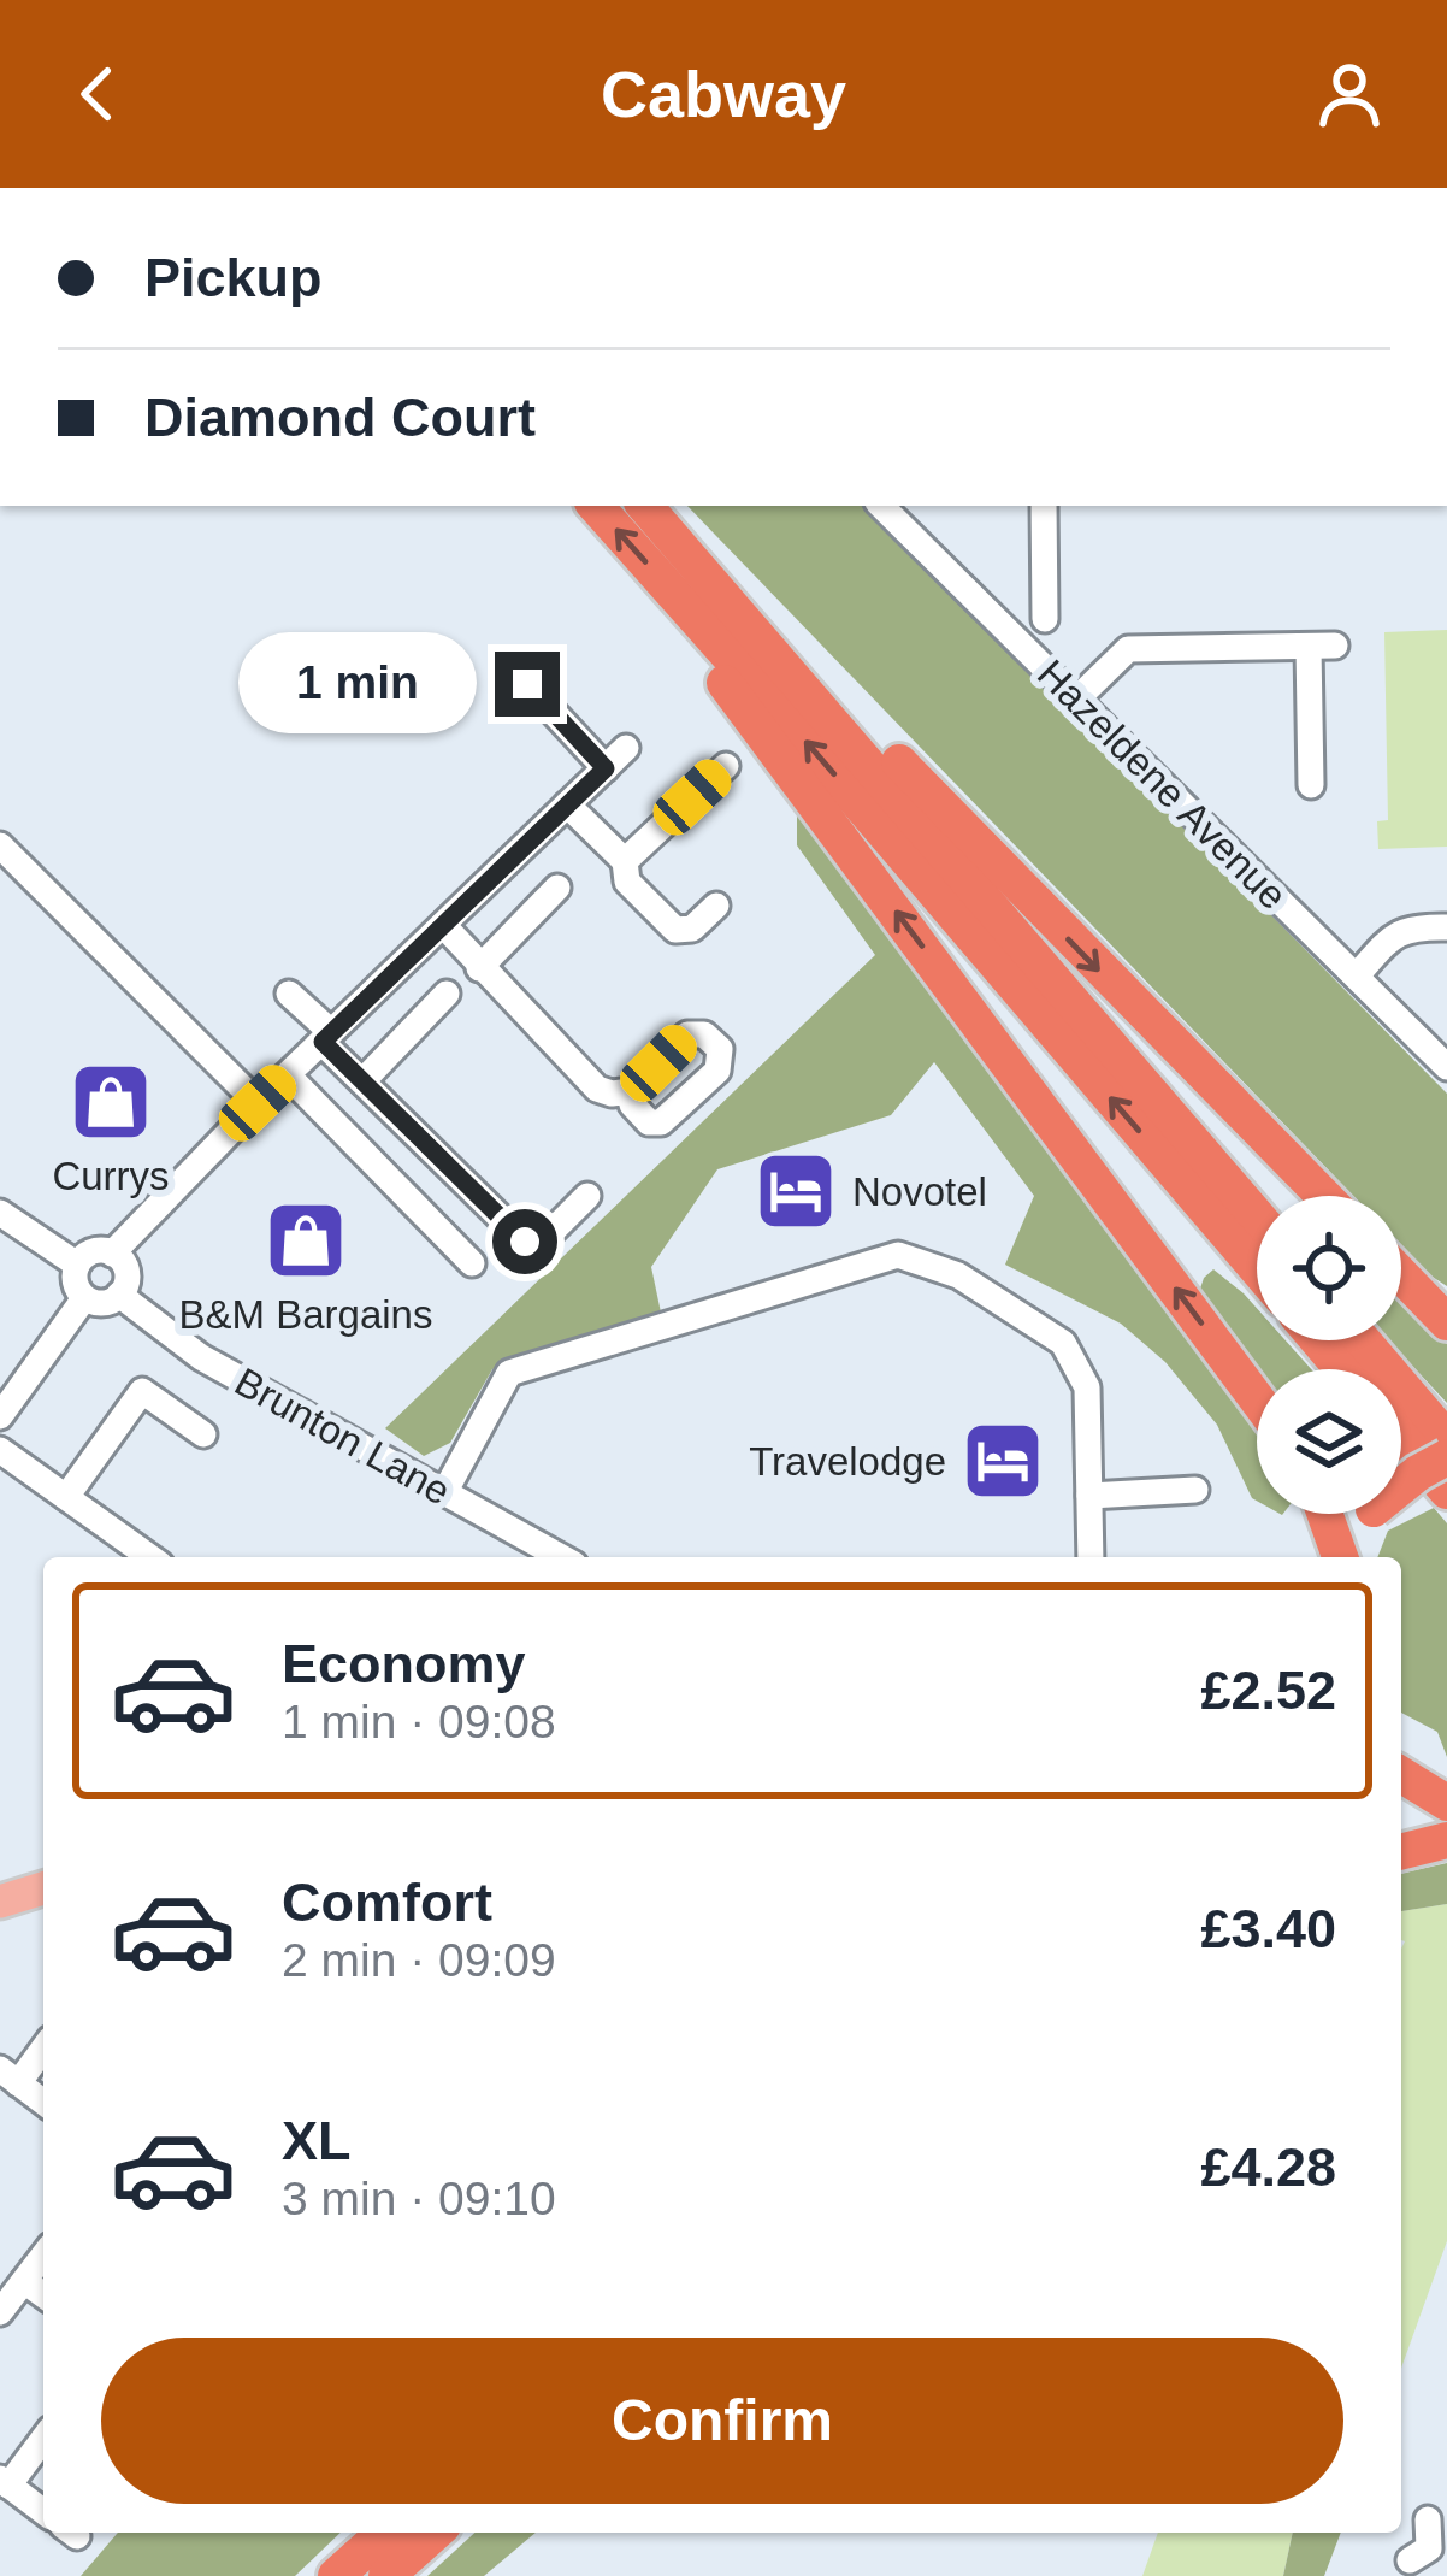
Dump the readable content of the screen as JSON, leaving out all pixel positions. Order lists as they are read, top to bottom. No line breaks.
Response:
{"streets":{"street":["Hazeldene Avenue","Brunton Lane"]},"places":{"shop":["Currys","B&M Bargains"],"hotel":["Novotel","Travelodge"]},"page":{"header":"Cabway","banner":["Pickup","Diamond Court"],"bubble":"1 min","list":[{"name":"Economy","note":"1 min · 09:08","value":"£2.52"},{"name":"Comfort","note":"2 min · 09:09","value":"£3.40"},{"name":"XL","note":"3 min · 09:10","value":"£4.28"}],"buttons":"Confirm"}}
